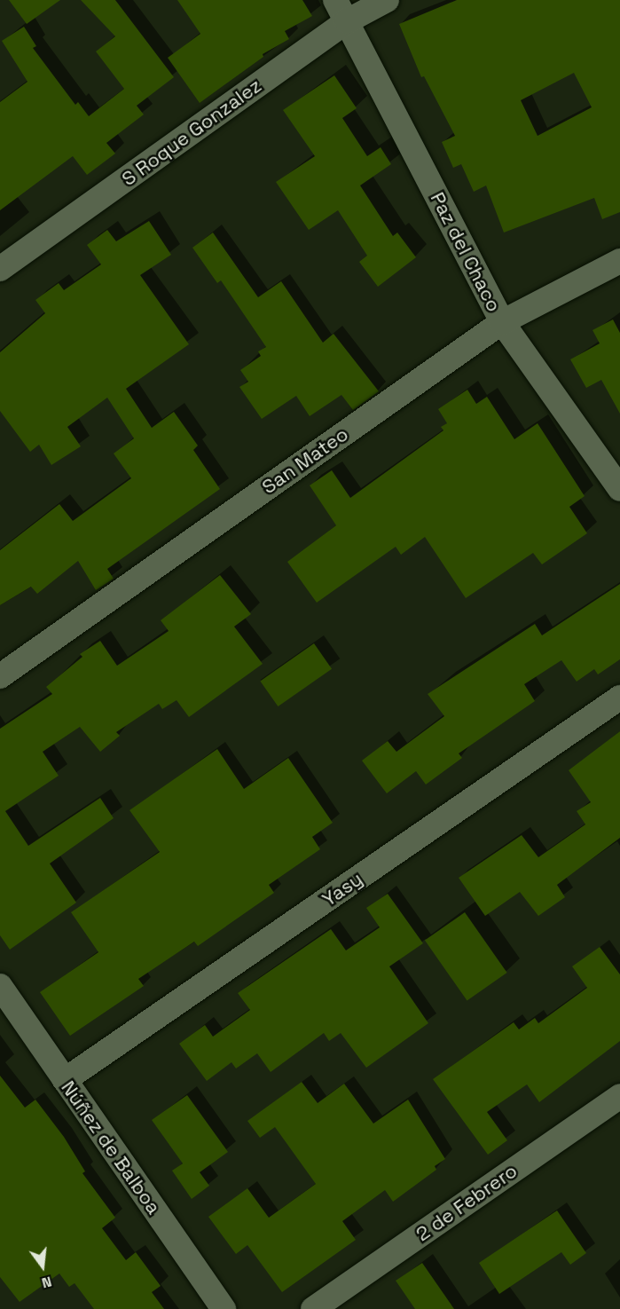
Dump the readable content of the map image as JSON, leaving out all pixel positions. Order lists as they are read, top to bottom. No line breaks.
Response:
{"streets":{"street":["S Roque Gonzalez","Paz del Chaco","San Mateo","Yasy","Núñez de Balboa","2 de Febrero"]},"crossings":[["S Roque Gonzalez","Paz del Chaco"],["Paz del Chaco","San Mateo"],["Yasy","Núñez de Balboa"]],"north":"bottom"}
